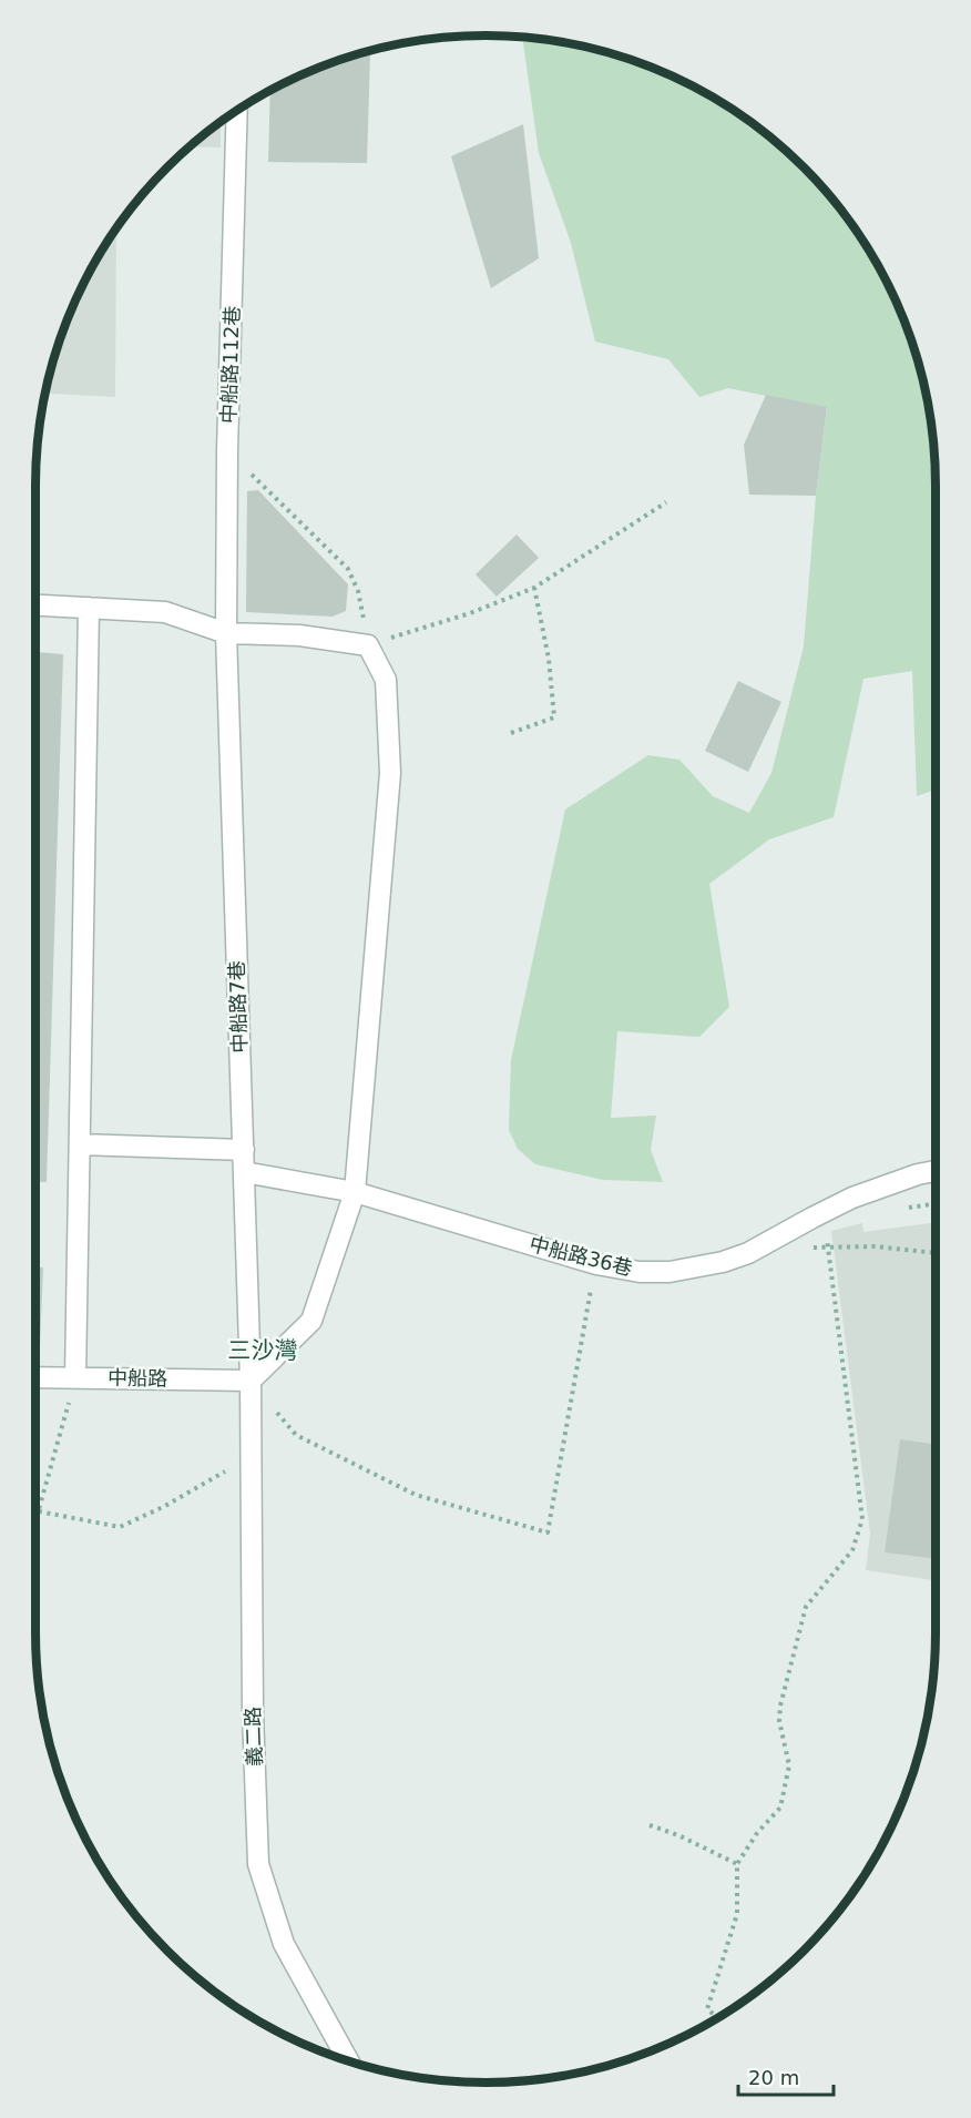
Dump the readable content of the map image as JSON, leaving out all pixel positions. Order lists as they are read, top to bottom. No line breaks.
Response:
{"streets":{"street":["中船路112巷","中船路7巷","中船路36巷","中船路","義二路"]},"crossings":[["中船路112巷","中船路7巷"],["中船路7巷","中船路36巷"],["中船路7巷","中船路"],["中船路7巷","義二路"],["中船路","義二路"]],"districts":["三沙灣"],"scale_bar":"20 m"}
